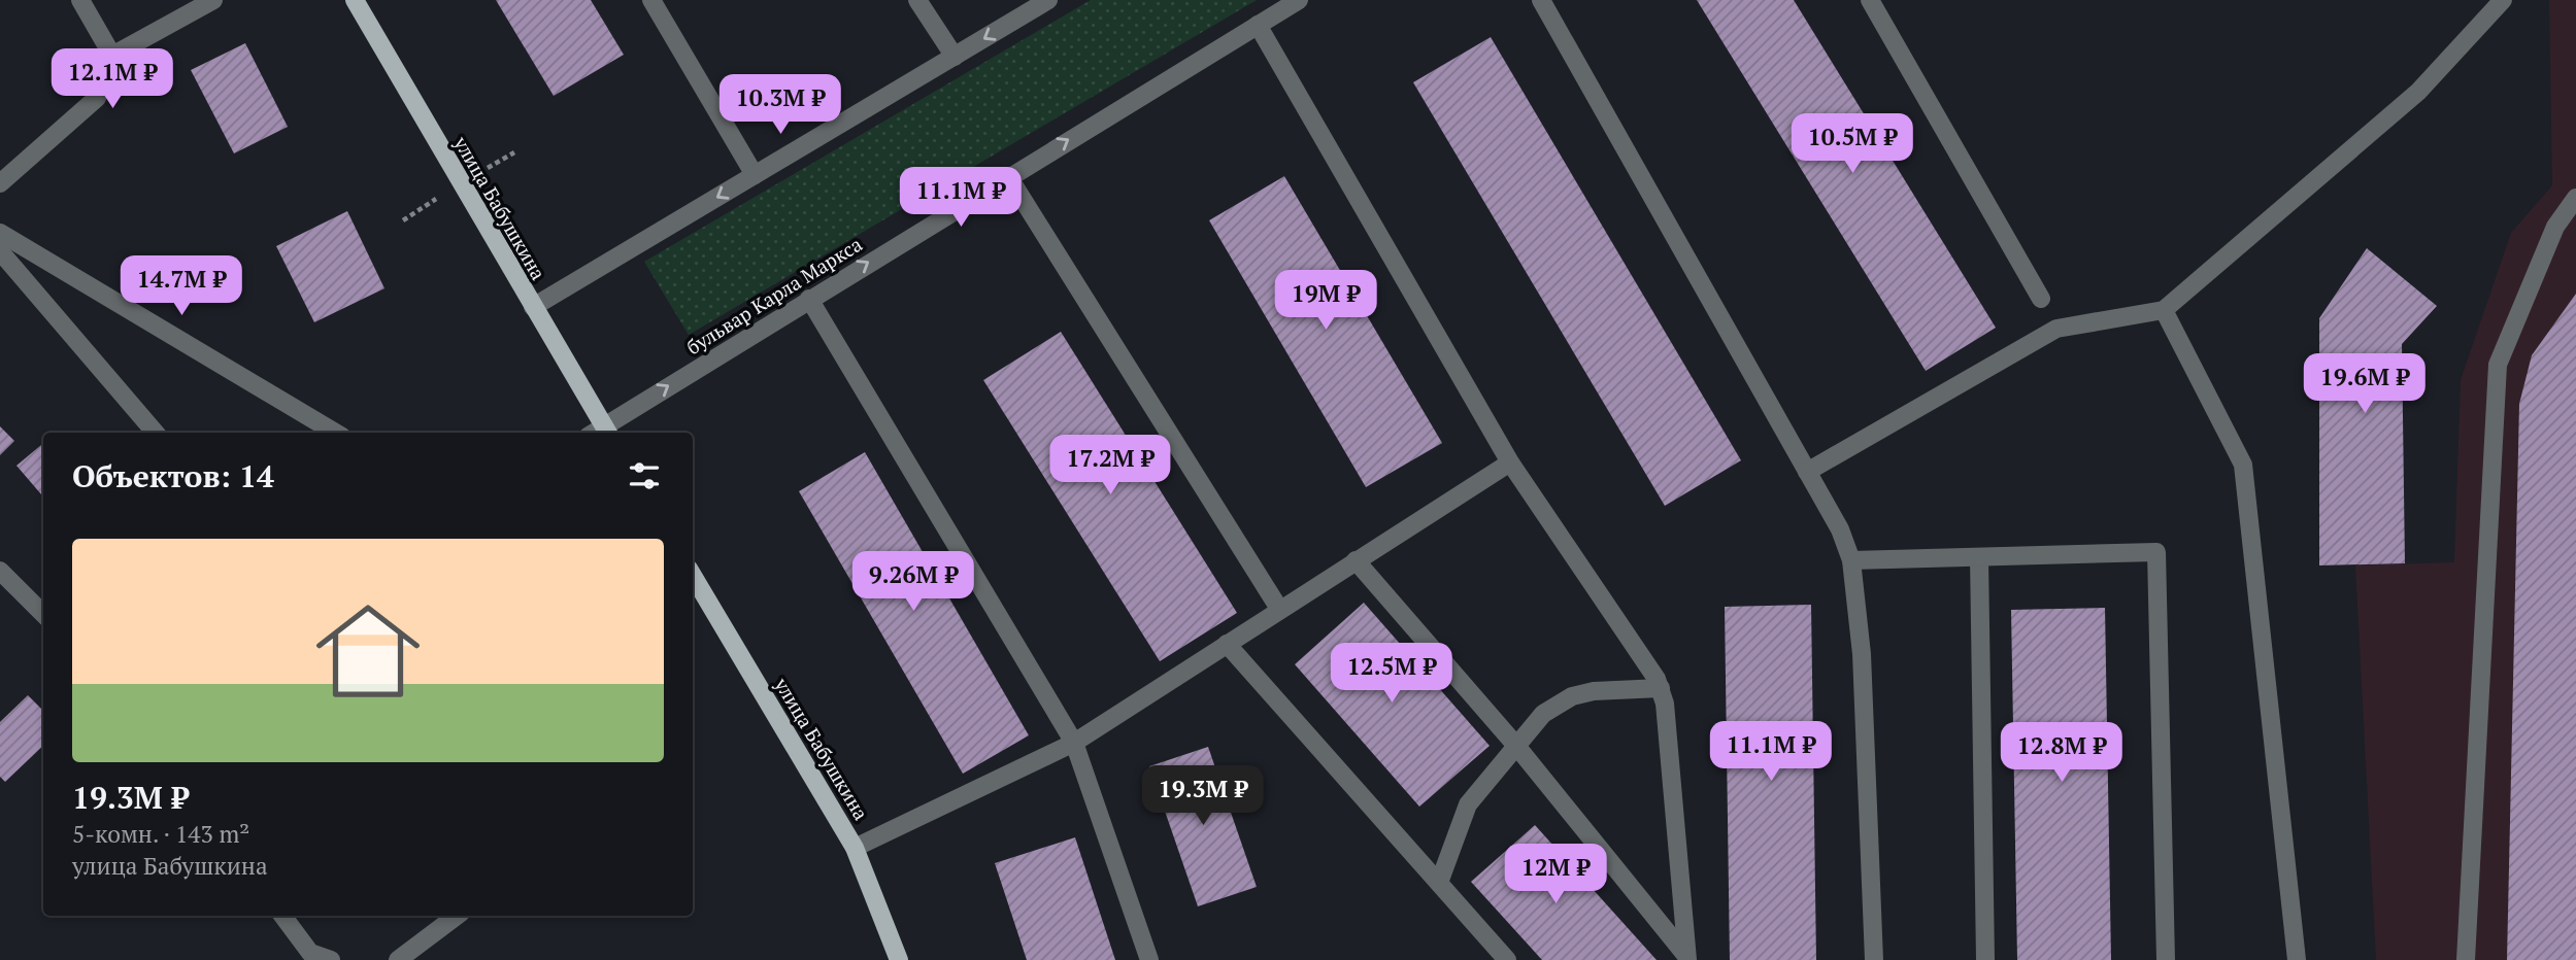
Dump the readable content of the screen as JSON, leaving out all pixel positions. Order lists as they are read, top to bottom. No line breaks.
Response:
{"streets":{"main road":["улица Бабушкина"],"street":["бульвар Карла Маркса"]},"crossings":[["улица Бабушкина","бульвар Карла Маркса"]],"page":{"price":["12.1M ₽","10.3M ₽","10.5M ₽","11.1M ₽","14.7M ₽","19M ₽","19.6M ₽","17.2M ₽","9.26M ₽","12.5M ₽","11.1M ₽","12.8M ₽","19.3M ₽","12M ₽"],"heading":"Объектов: 14","list":[{"name":"19.3M ₽","note":"5-комн. · 143 m² · улица Бабушкина"}]}}
